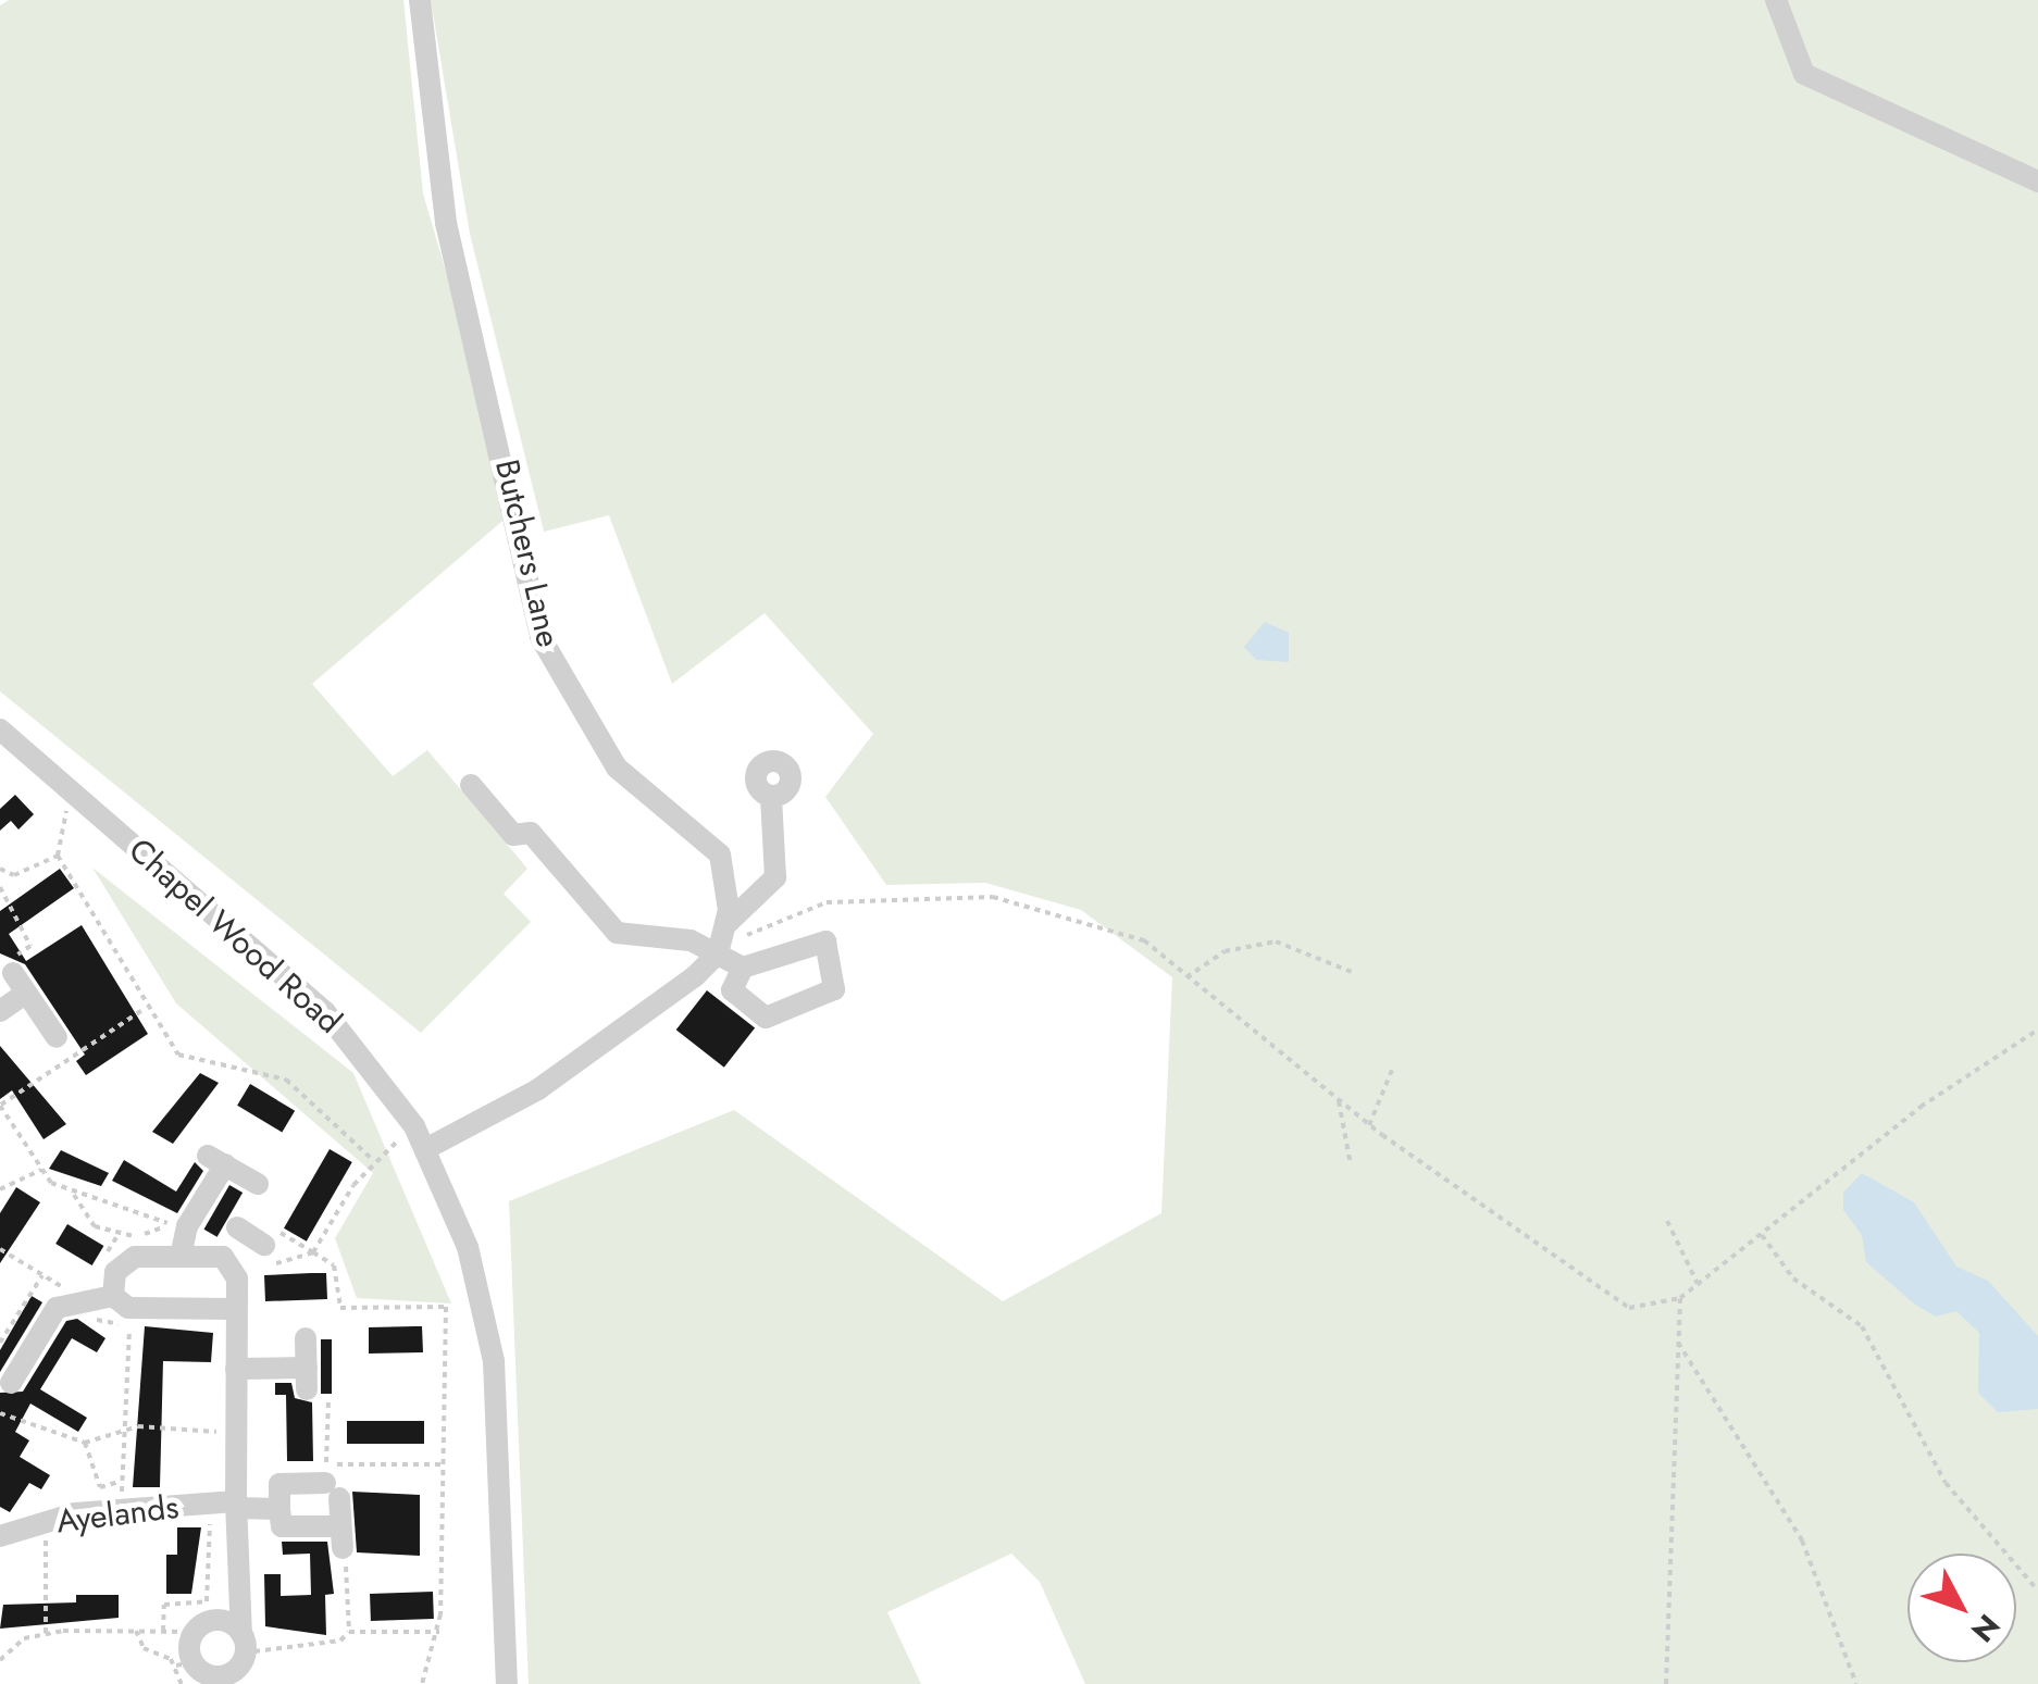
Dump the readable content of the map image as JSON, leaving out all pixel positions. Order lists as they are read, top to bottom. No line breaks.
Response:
{"streets":{"street":["Butchers Lane","Chapel Wood Road","Ayelands"]},"north":"bottom right"}
